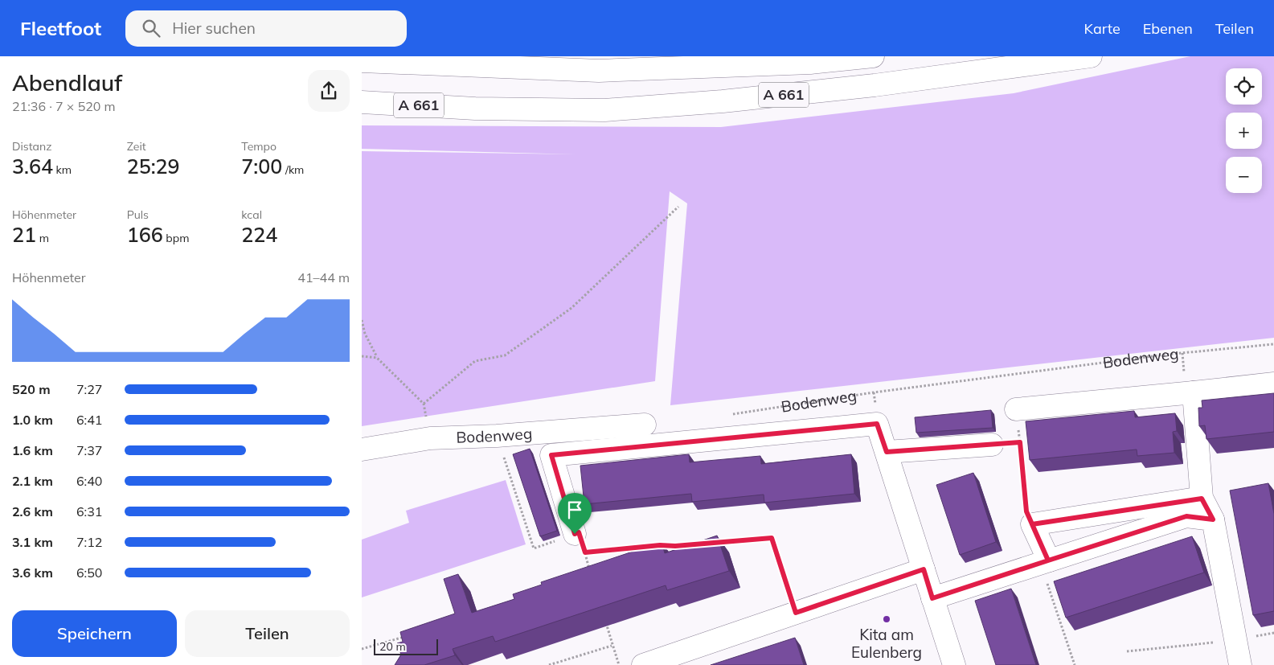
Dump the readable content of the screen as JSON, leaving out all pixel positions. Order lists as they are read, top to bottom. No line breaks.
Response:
{"streets":{"main road":["A 661","Bodenweg"]},"places":["Kita am Eulenberg"],"scale_bar":"20 m","page":{"header":"Fleetfoot","search":"Hier suchen","nav":["Karte","Ebenen","Teilen"],"heading":["Abendlauf","21:36 · 7 × 520 m"],"map_buttons":["+","−"],"stats":[["Distanz","3.64 km"],["Zeit","25:29"],["Tempo","7:00 /km"],["Höhenmeter","21 m"],["Puls","166 bpm"],["kcal","224"]],"chart":["Höhenmeter","41–44 m"],"list":[{"name":"520 m","note":"7:27"},{"name":"1.0 km","note":"6:41"},{"name":"1.6 km","note":"7:37"},{"name":"2.1 km","note":"6:40"},{"name":"2.6 km","note":"6:31"},{"name":"3.1 km","note":"7:12"},{"name":"3.6 km","note":"6:50"}],"buttons":["Speichern","Teilen"],"scale":"20 m"}}
